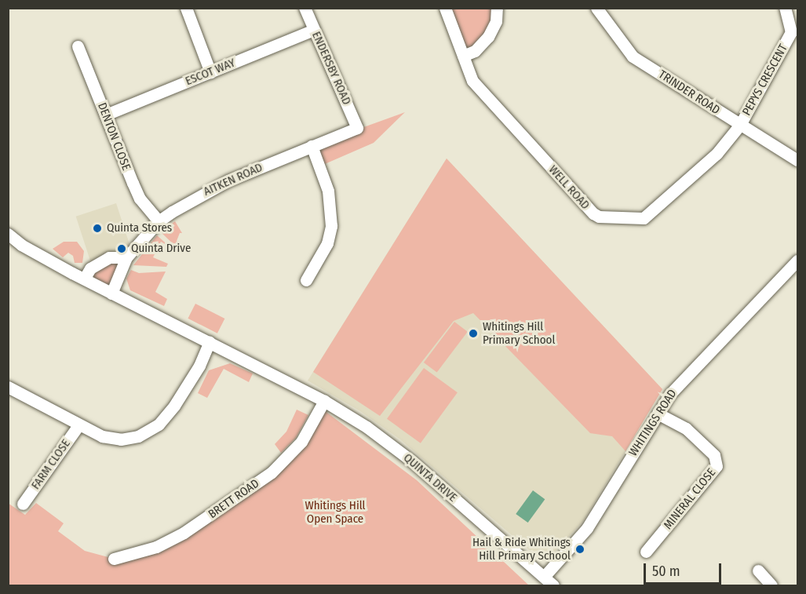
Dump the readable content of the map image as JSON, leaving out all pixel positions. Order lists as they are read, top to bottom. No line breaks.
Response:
{"streets":{"street":["ENDERSBY ROAD","ESCOT WAY","PEPYS CRESCENT","TRINDER ROAD","DENTON CLOSE","AITKEN ROAD","WELL ROAD","WHITINGS ROAD","FARM CLOSE","QUINTA DRIVE","BRETT ROAD","MINERAL CLOSE"]},"crossings":[["ENDERSBY ROAD","ESCOT WAY"],["ENDERSBY ROAD","AITKEN ROAD"],["ESCOT WAY","DENTON CLOSE"],["PEPYS CRESCENT","TRINDER ROAD"],["PEPYS CRESCENT","WELL ROAD"],["TRINDER ROAD","WELL ROAD"],["DENTON CLOSE","AITKEN ROAD"],["AITKEN ROAD","QUINTA DRIVE"],["WHITINGS ROAD","QUINTA DRIVE"],["WHITINGS ROAD","MINERAL CLOSE"],["QUINTA DRIVE","BRETT ROAD"]],"parks":["Whitings Hill Open Space"],"places":["Quinta Stores","Quinta Drive","Whitings Hill Primary School","Hail & Ride Whitings Hill Primary School"],"scale_bar":"50 m"}
